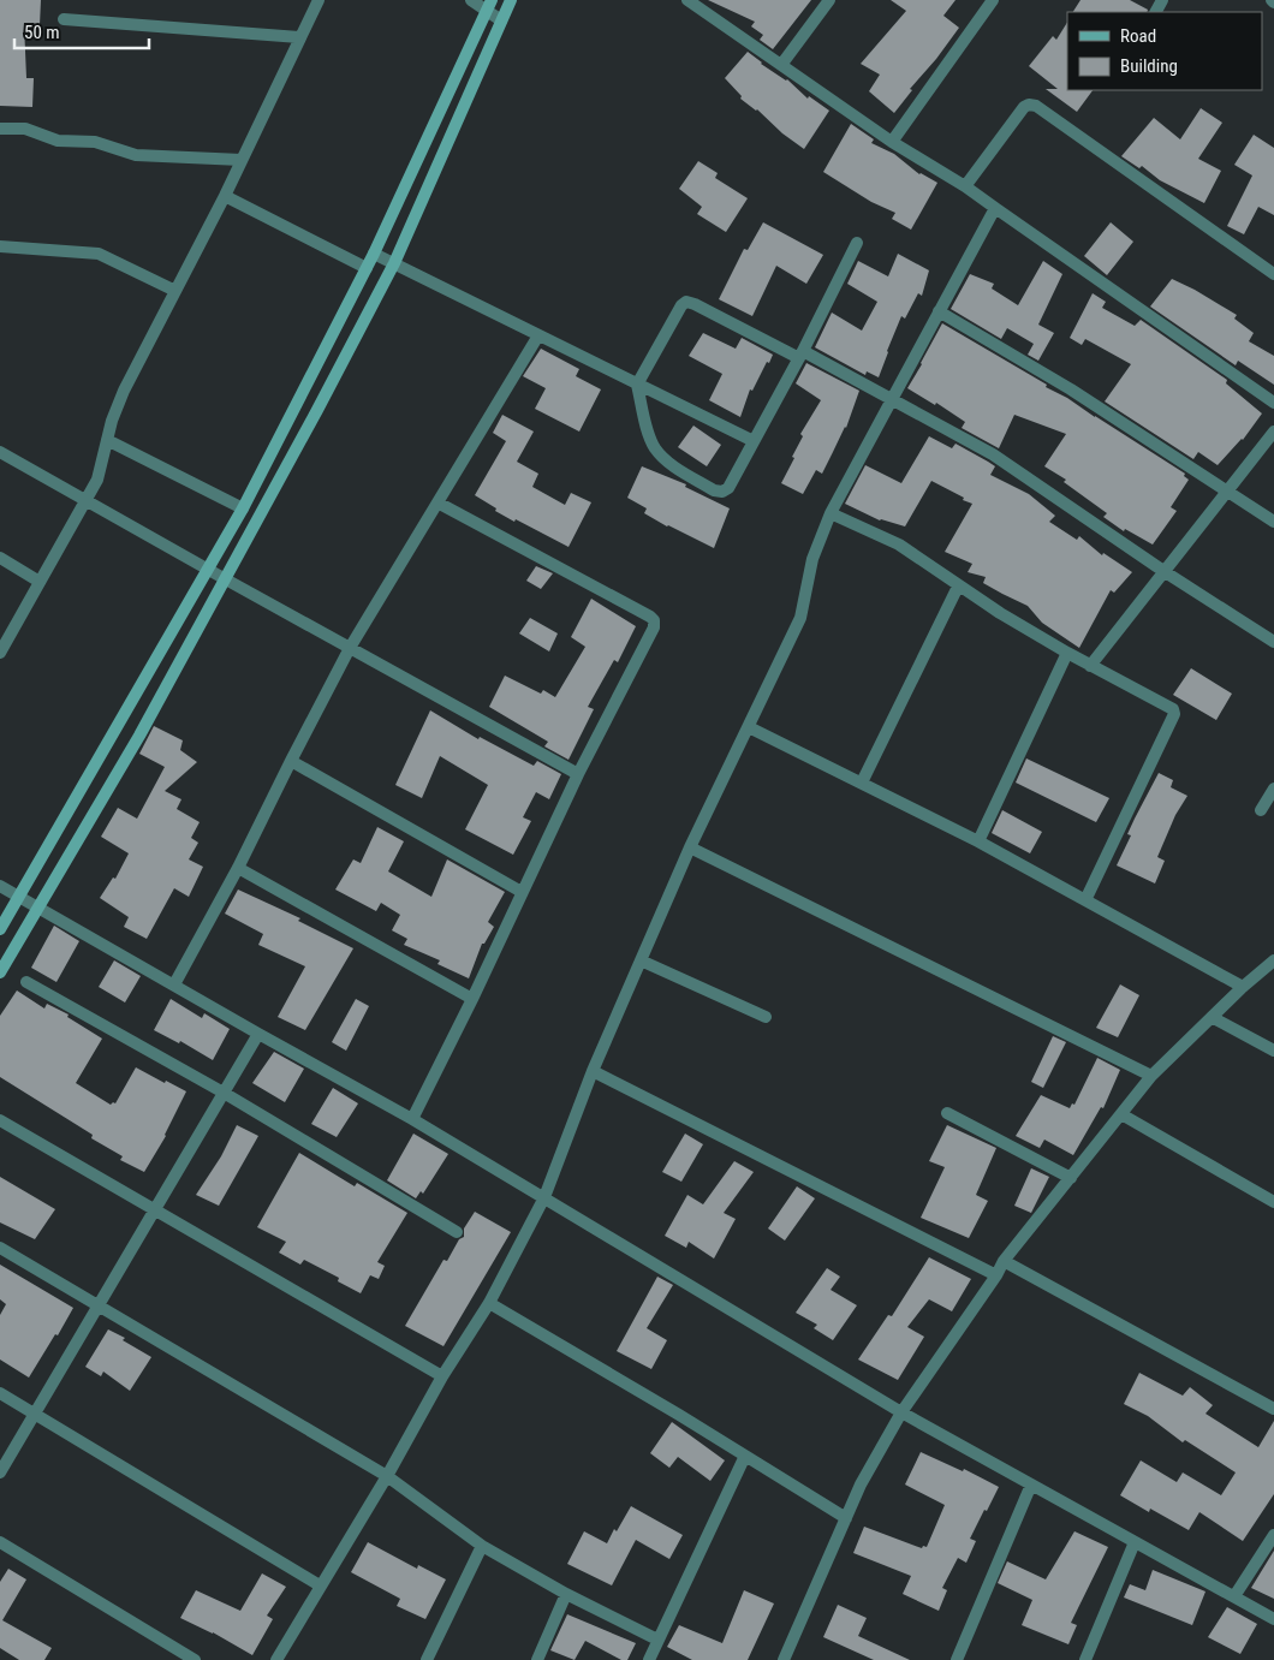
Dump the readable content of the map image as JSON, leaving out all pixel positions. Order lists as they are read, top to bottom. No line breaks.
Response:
{"legend":["Road","Building"],"scale_bar":"50 m"}
